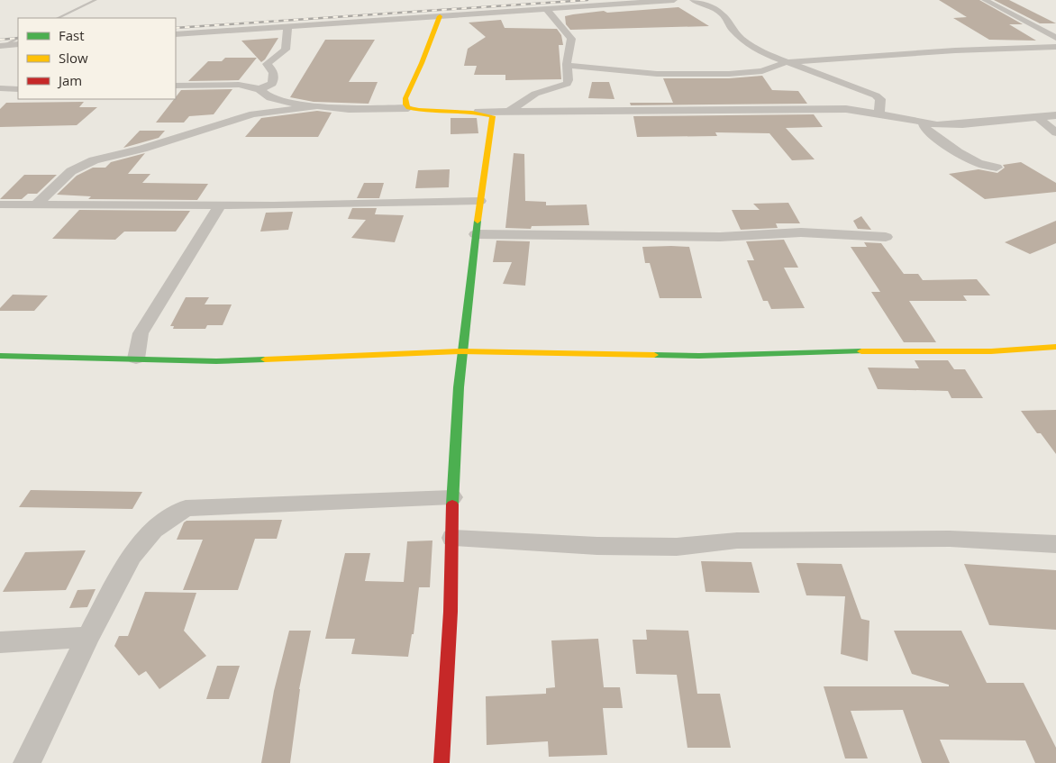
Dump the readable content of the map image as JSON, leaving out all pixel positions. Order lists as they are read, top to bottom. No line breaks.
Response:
{"legend":["Fast","Slow","Jam"]}
